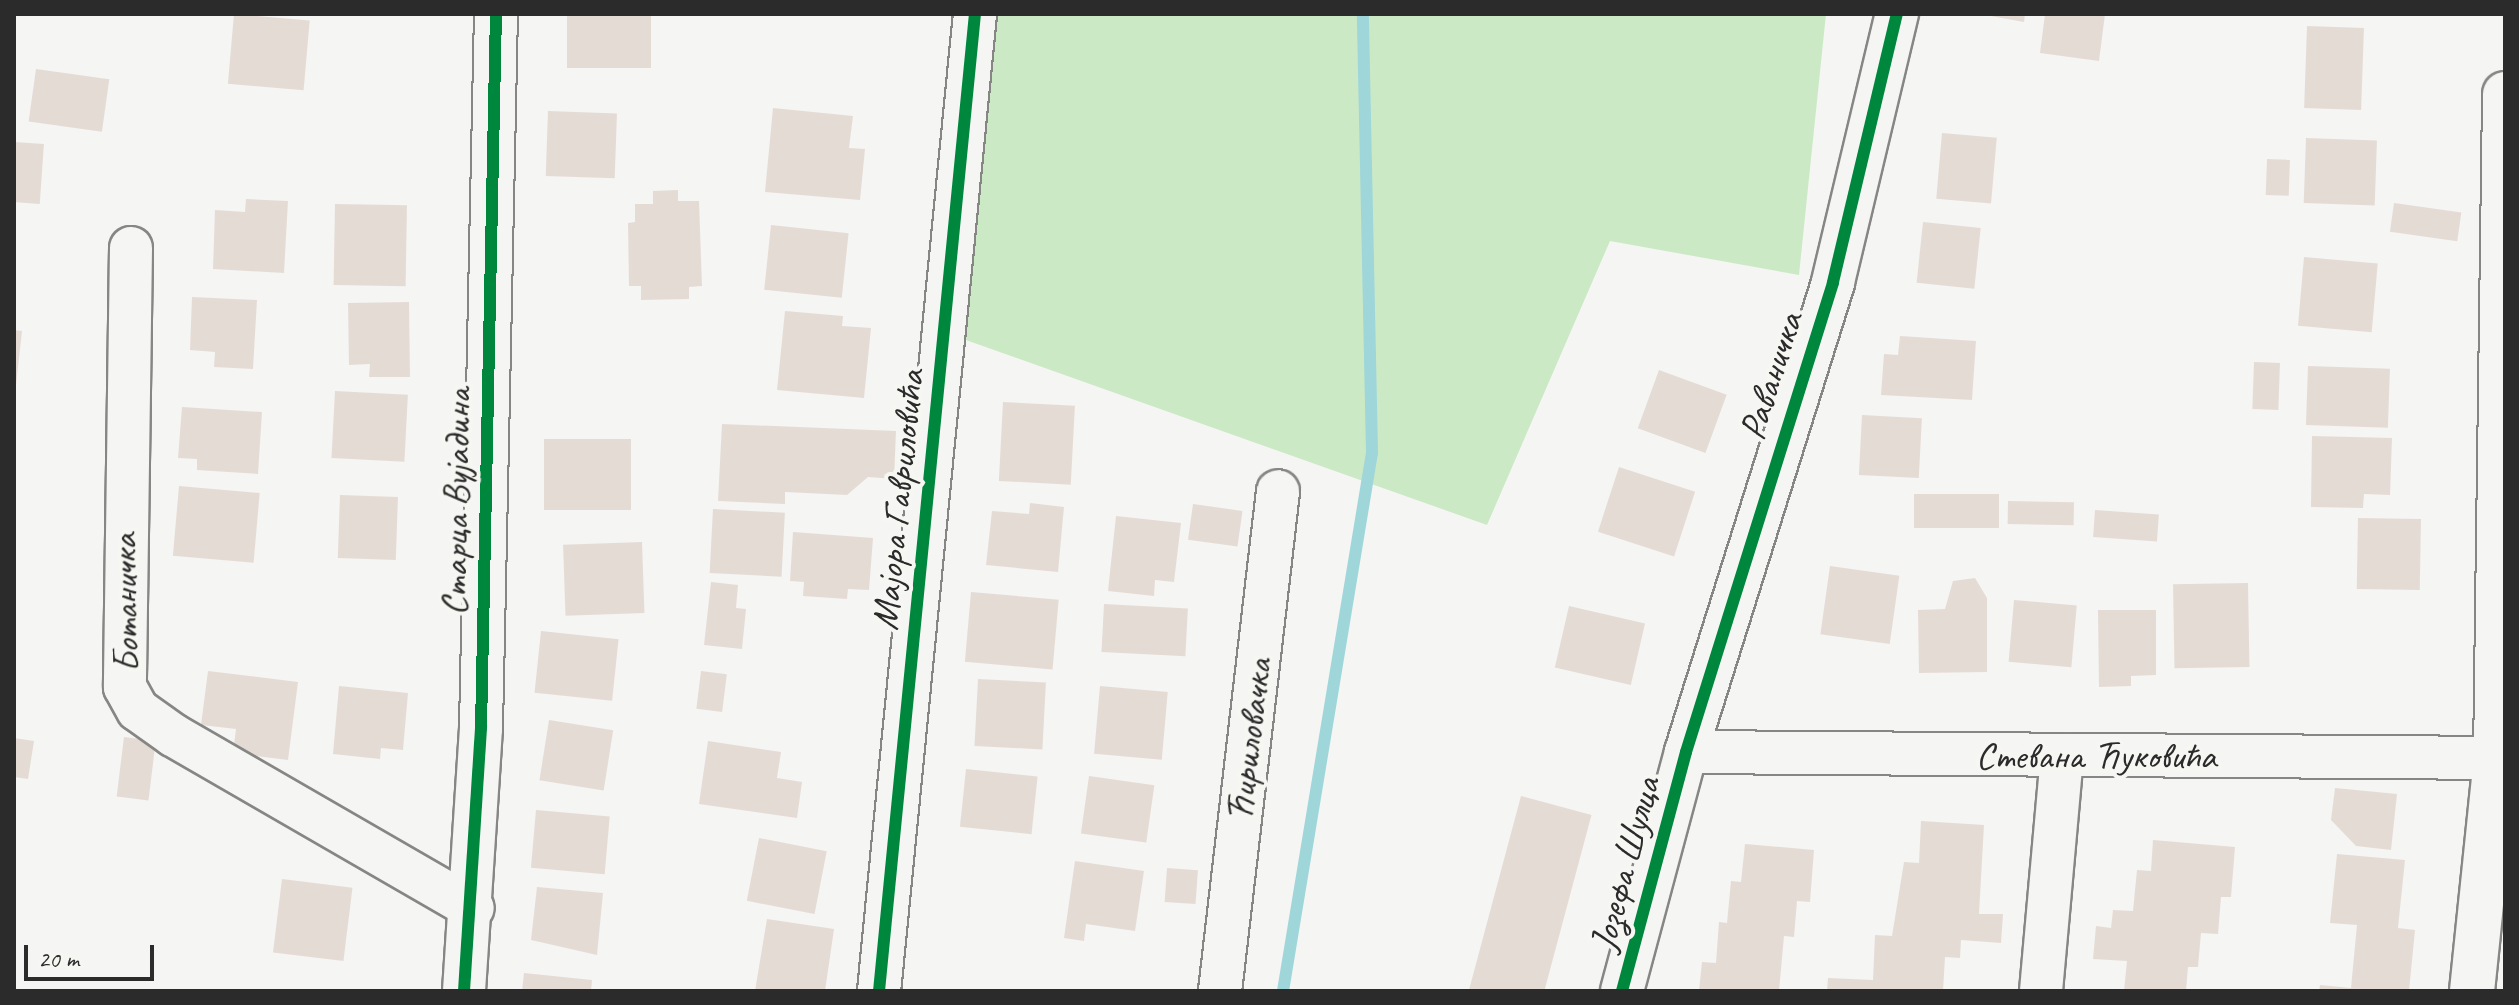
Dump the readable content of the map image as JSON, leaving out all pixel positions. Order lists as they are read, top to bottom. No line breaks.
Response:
{"streets":{"street":["Раваничка","Мајора Гавриловића","Старца Вујадина","Ботаничка","Ћириловачка","Стевана Ћуковића","Јозефа Шулца"]},"crossings":[["Раваничка","Стевана Ћуковића"],["Раваничка","Јозефа Шулца"],["Старца Вујадина","Ботаничка"],["Стевана Ћуковића","Јозефа Шулца"]],"scale_bar":"20 m"}
